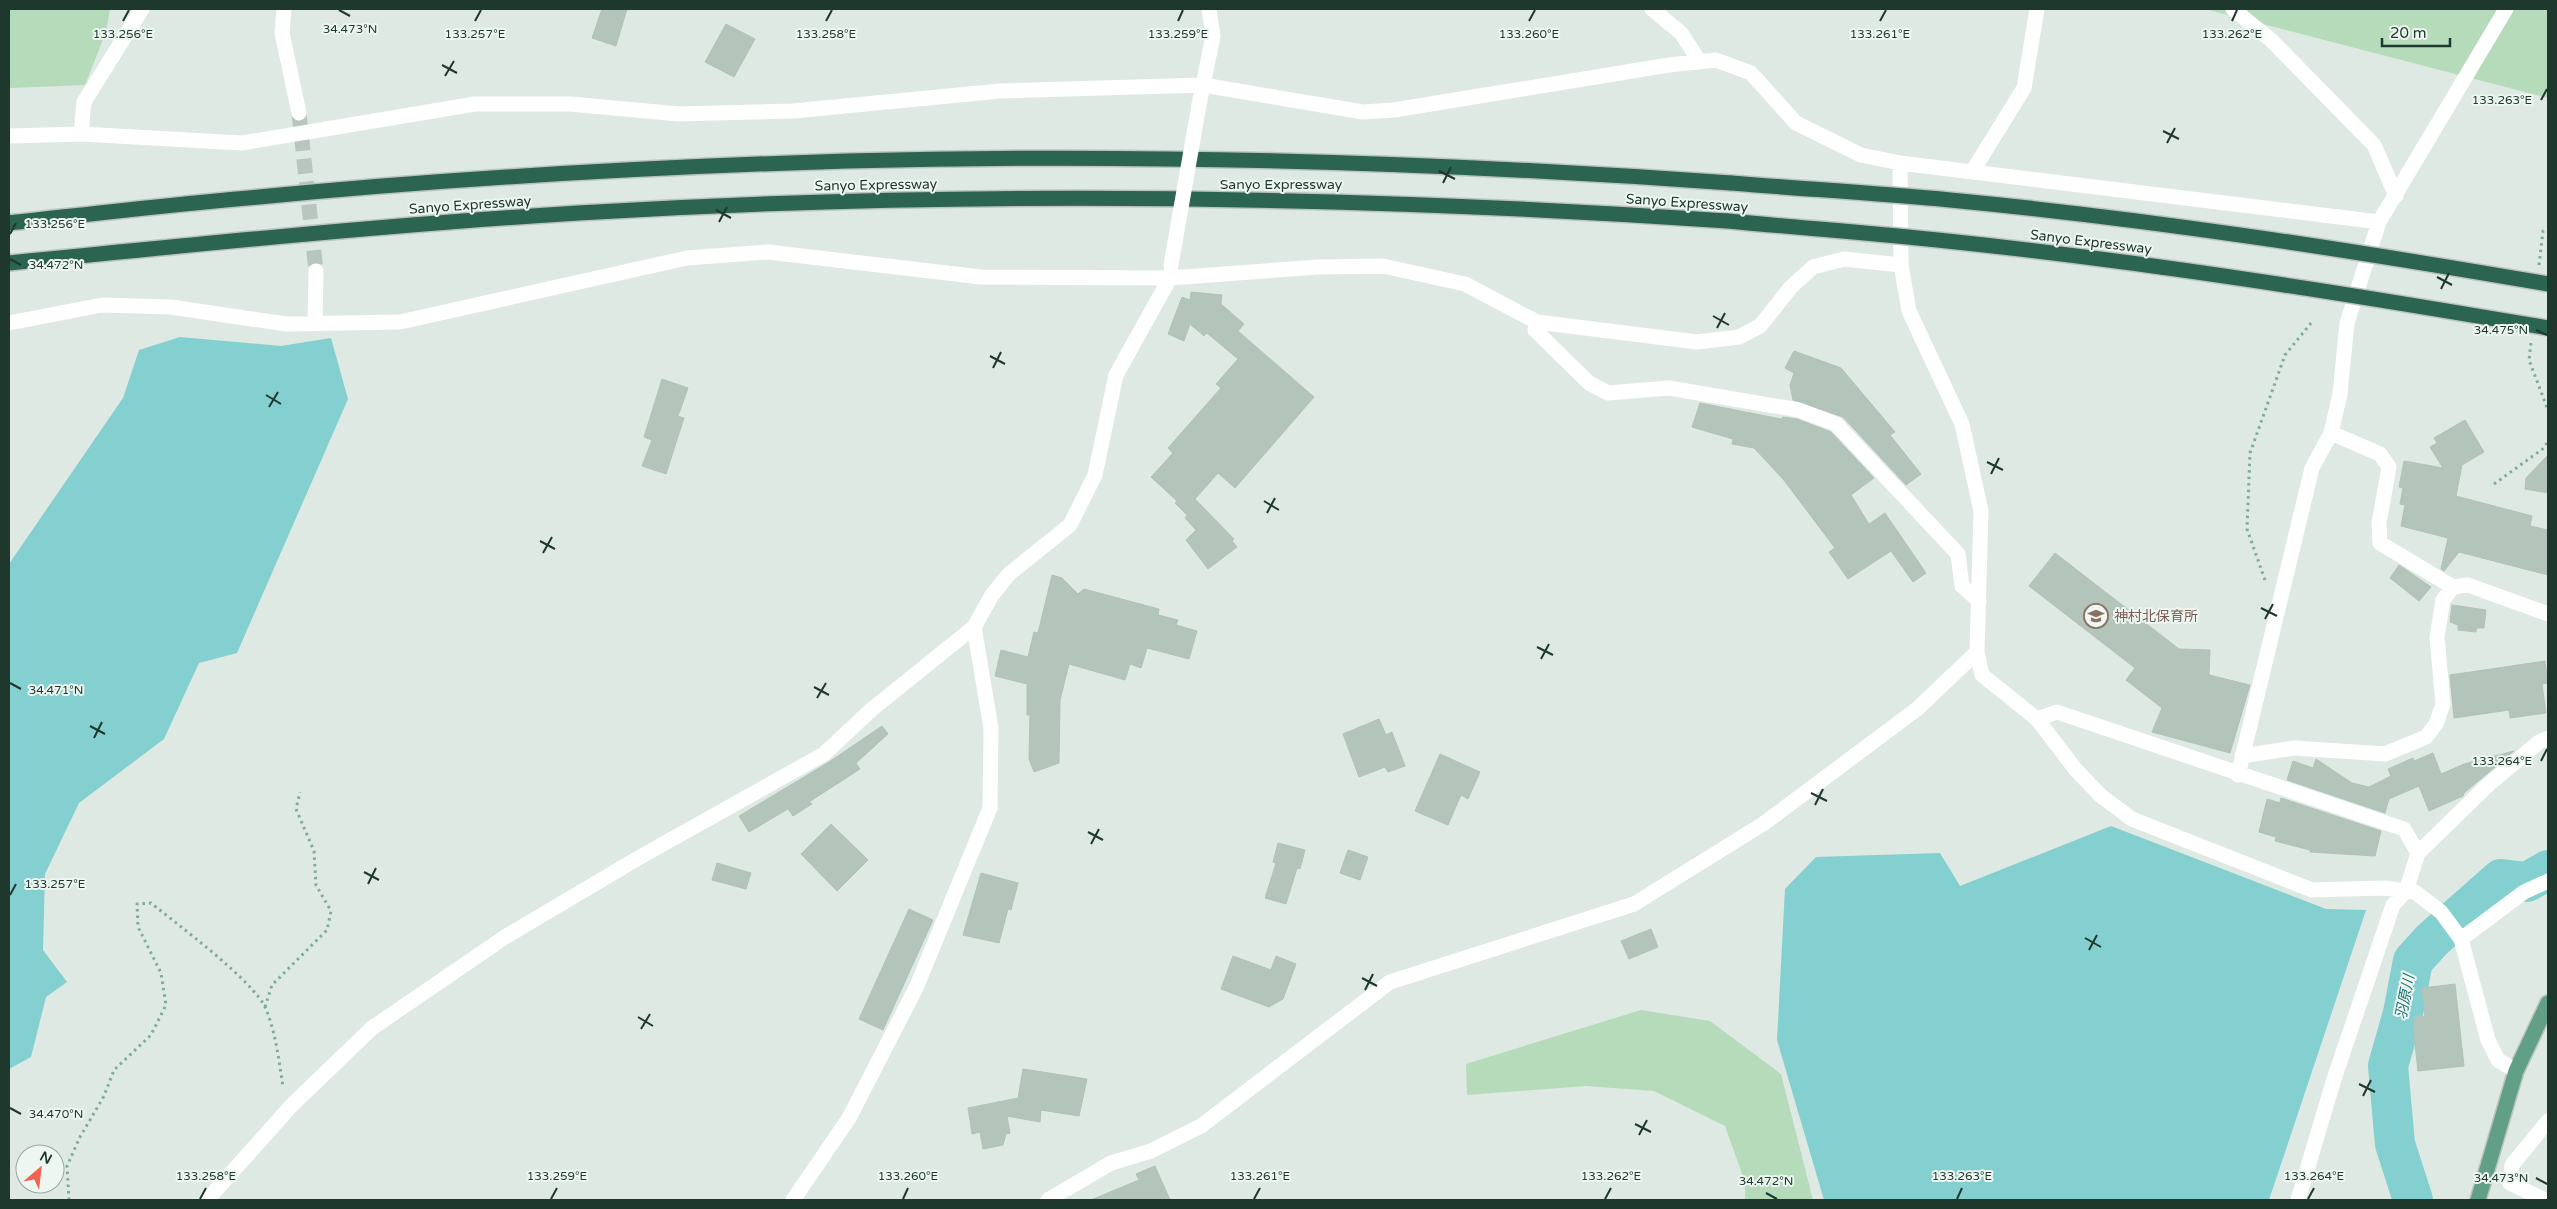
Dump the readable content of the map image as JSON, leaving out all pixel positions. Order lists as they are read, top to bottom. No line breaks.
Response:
{"streets":{"highway":["Sanyo Expressway"]},"water":["羽原川"],"places":{"school or university":["神村北保育所"]},"scale_bar":"20 m","north":"top right","coordinates":["34.473°N","133.256°E","133.257°E","133.258°E","133.259°E","133.260°E","133.261°E","133.262°E","133.263°E","34.472°N","34.475°N","34.471°N","133.264°E","34.470°N"]}
